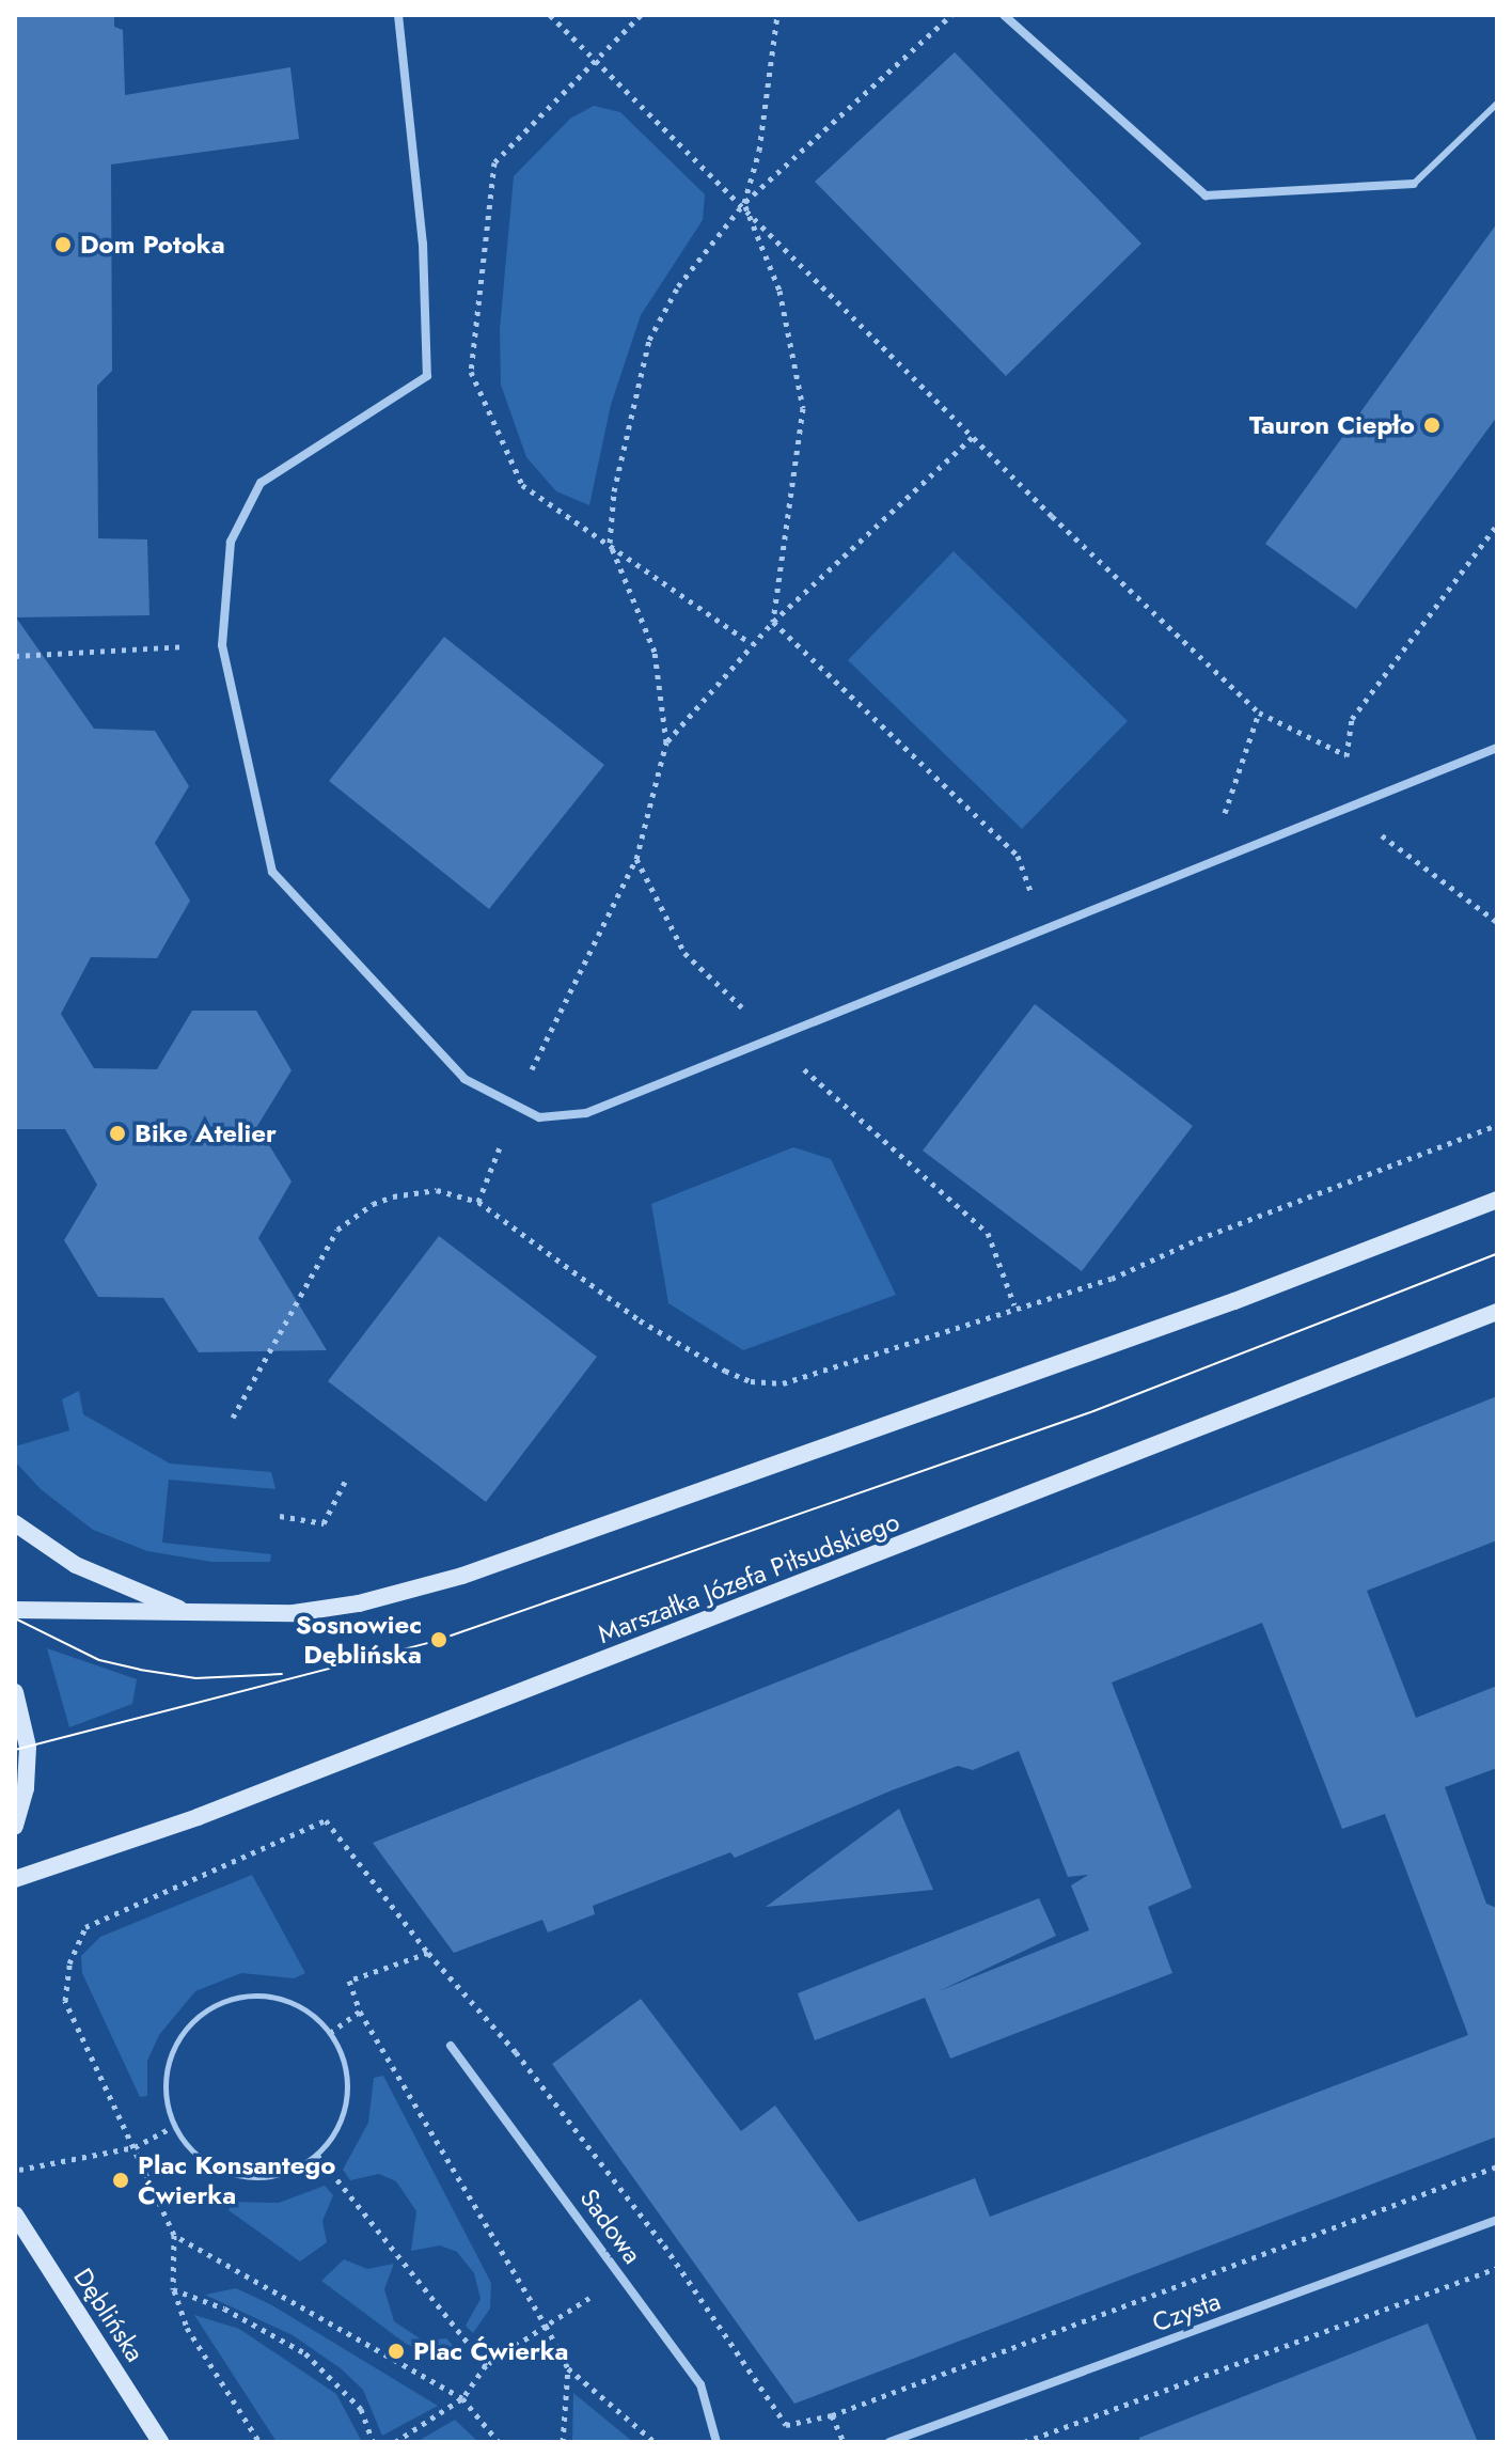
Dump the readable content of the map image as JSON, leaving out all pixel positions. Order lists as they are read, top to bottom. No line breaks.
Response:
{"streets":{"main road":["Marszałka Józefa Piłsudskiego","Dęblińska"],"street":["Sadowa","Czysta"]},"places":["Dom Potoka","Tauron Ciepło","Bike Atelier","Sosnowiec Dęblińska","Plac Konsantego Ćwierka","Plac Ćwierka"]}
